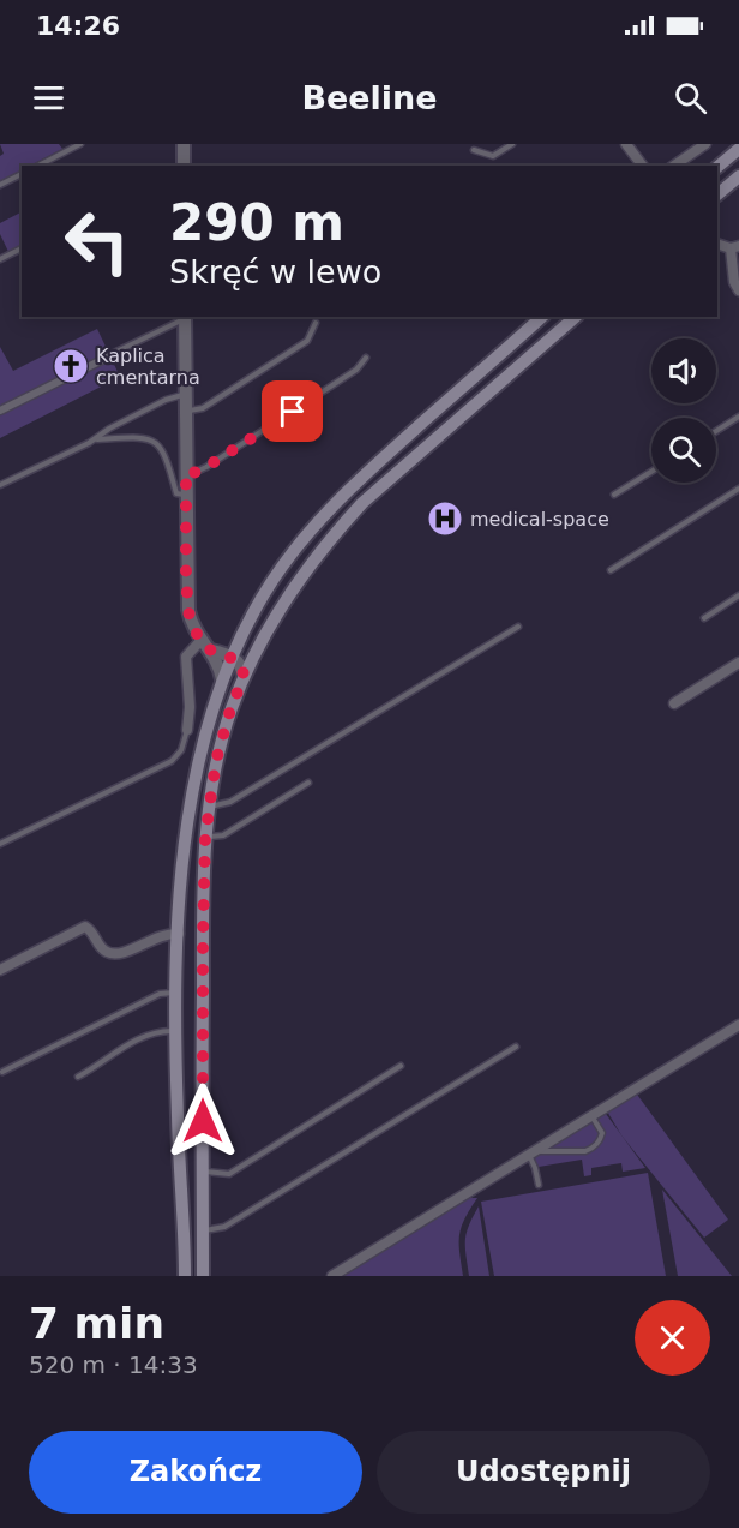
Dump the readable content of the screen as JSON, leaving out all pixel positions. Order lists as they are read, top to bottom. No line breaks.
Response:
{"places":{"church":["Kaplica cmentarna"],"hospital":["medical-space"]},"page":{"status":"14:26","header":"Beeline","turn":["290 m","Skręć w lewo"],"heading":["7 min","520 m · 14:33"],"buttons":["Zakończ","Udostępnij"]}}
